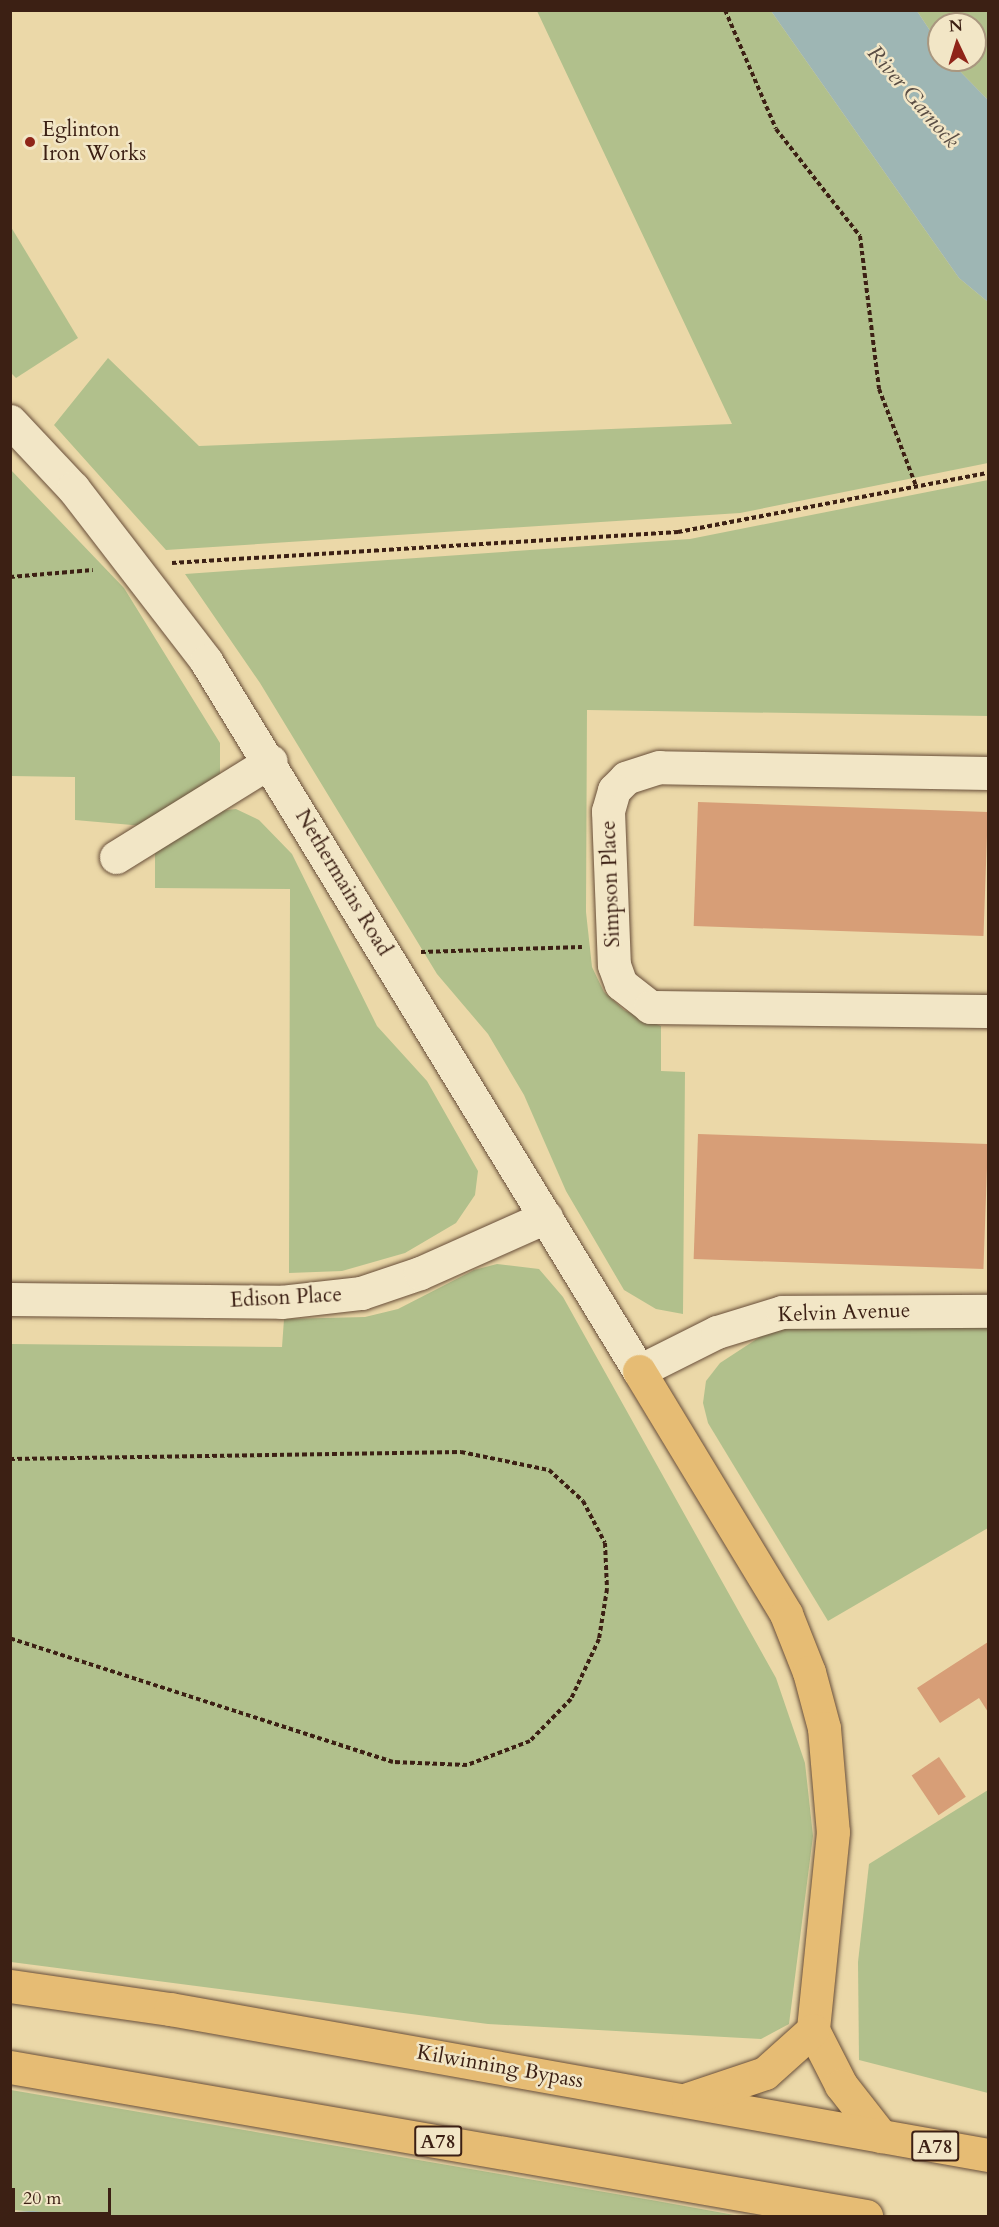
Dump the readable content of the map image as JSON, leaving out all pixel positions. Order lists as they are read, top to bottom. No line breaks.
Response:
{"streets":{"highway":["Kilwinning Bypass","A78"],"street":["Nethermains Road","Simpson Place","Edison Place","Kelvin Avenue"]},"crossings":[["Nethermains Road","Edison Place"],["Nethermains Road","Kelvin Avenue"]],"water":["River Garnock"],"places":["Eglinton Iron Works"],"scale_bar":"20 m","north":"top"}
